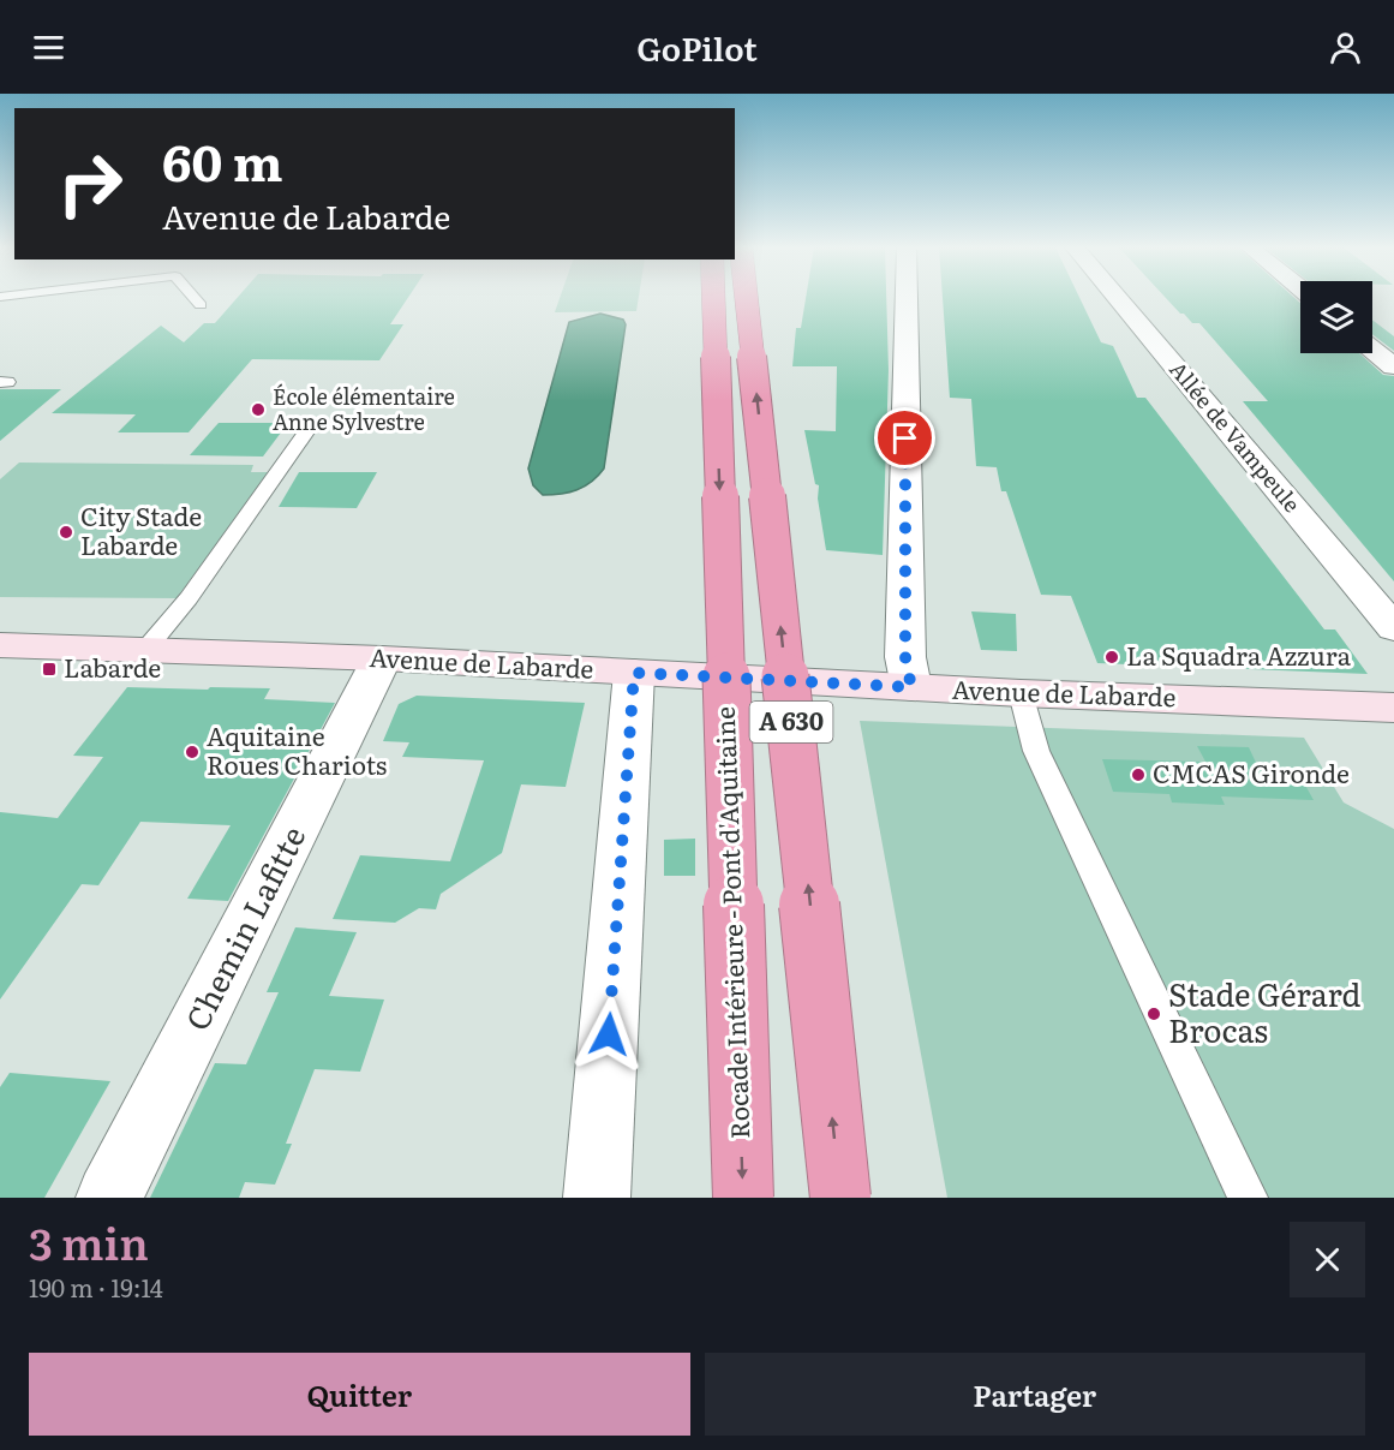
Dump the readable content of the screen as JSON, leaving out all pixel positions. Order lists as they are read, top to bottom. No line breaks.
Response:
{"streets":{"highway":["A 630","Rocade Intérieure - Pont d'Aquitaine"],"main road":["Avenue de Labarde"],"street":["Allée de Vampeule","Chemin Lafitte"]},"crossings":[["Avenue de Labarde","Chemin Lafitte"]],"places":{"other":["École élémentaire Anne Sylvestre","City Stade Labarde","La Squadra Azzura","Aquitaine Roues Chariots","CMCAS Gironde","Stade Gérard Brocas"],"transit":["Labarde"]},"page":{"header":"GoPilot","turn":["60 m","Avenue de Labarde"],"heading":["3 min","190 m · 19:14"],"buttons":["Quitter","Partager"]}}
